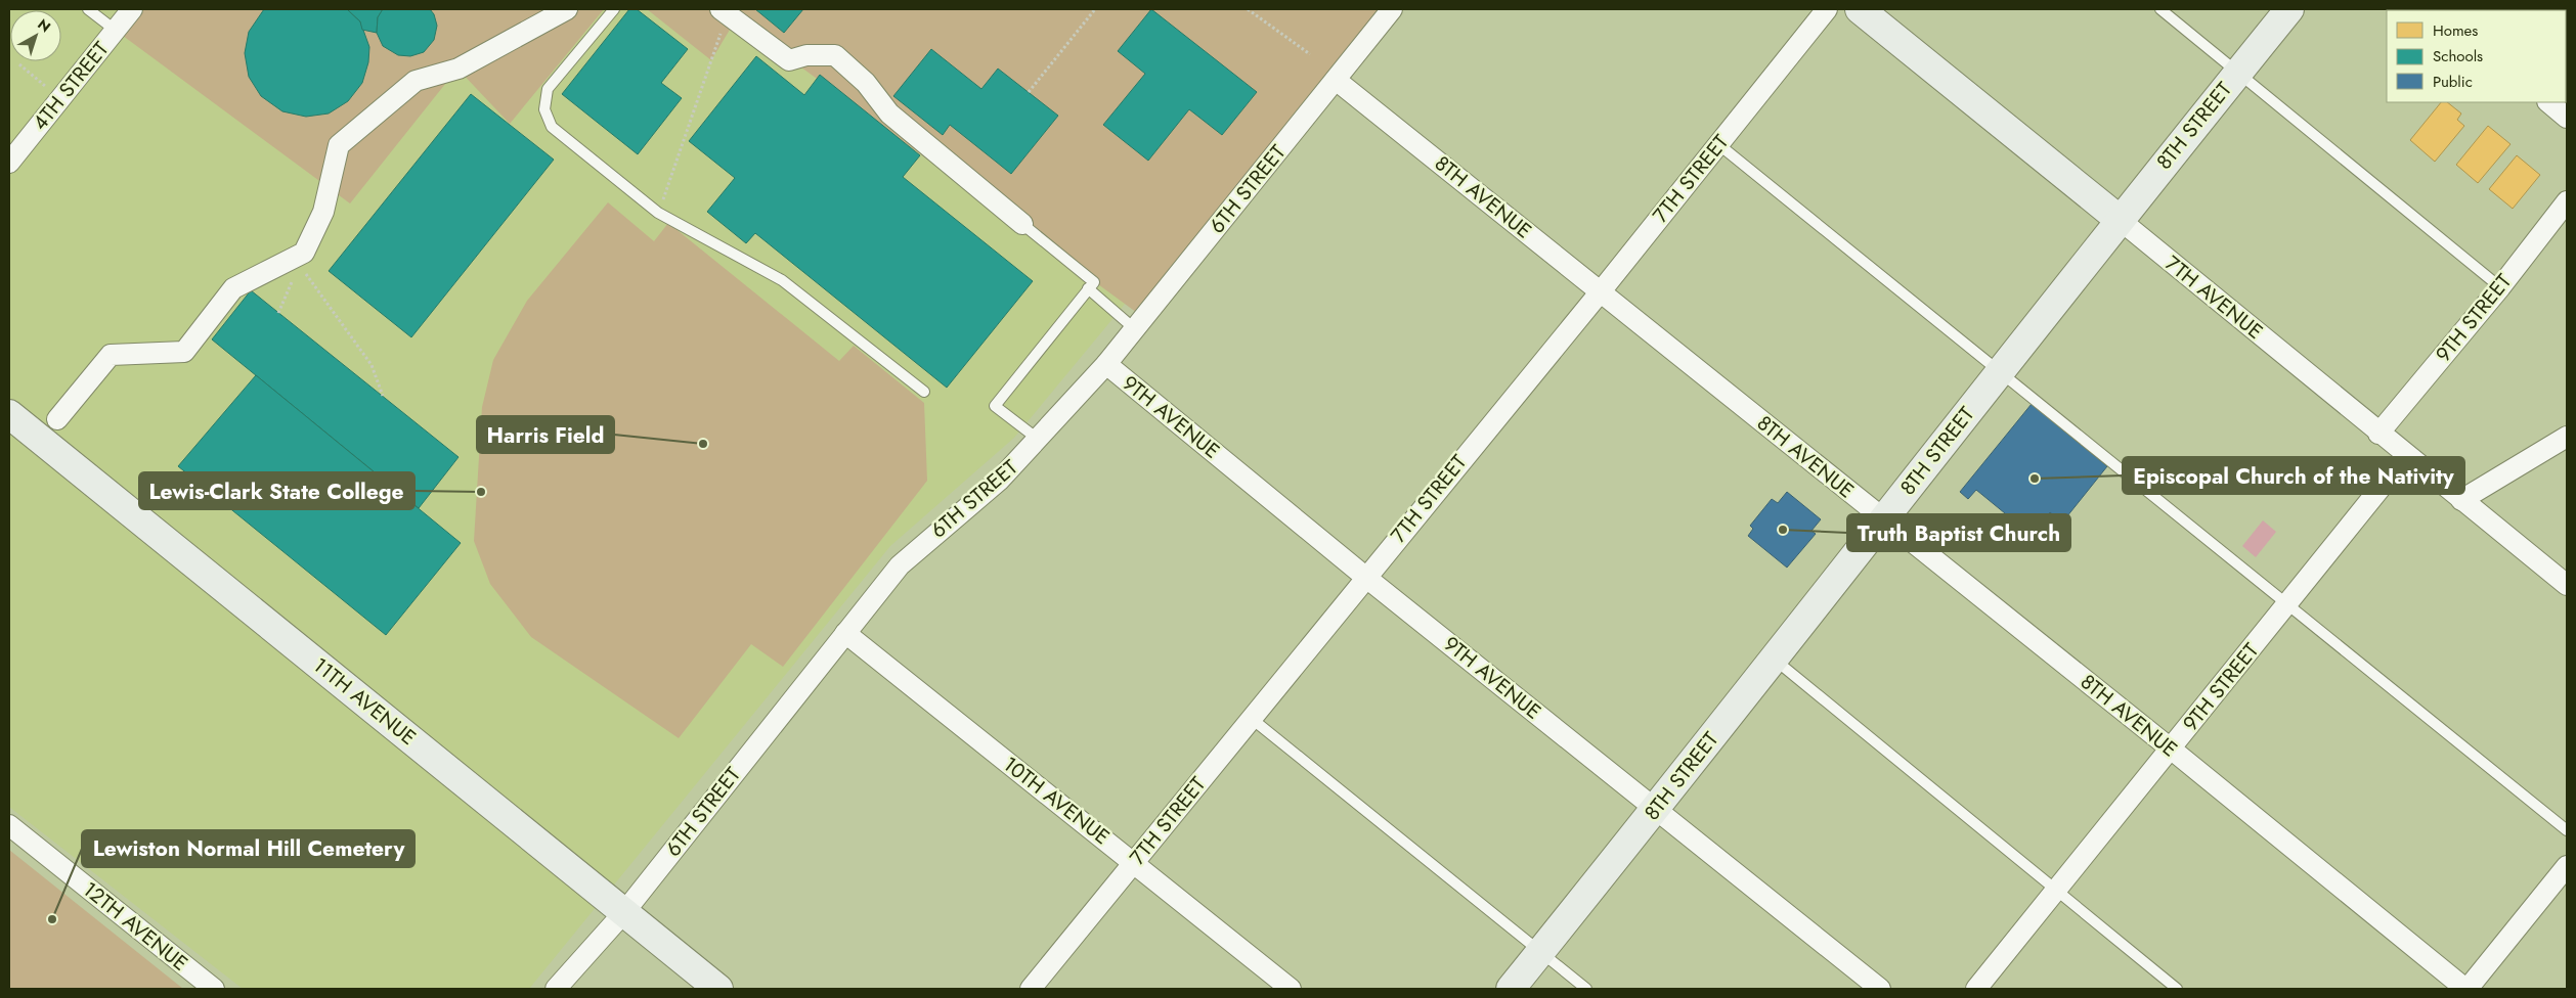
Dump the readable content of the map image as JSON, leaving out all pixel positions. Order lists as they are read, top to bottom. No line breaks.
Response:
{"streets":{"main road":["8TH STREET","7TH AVENUE","11TH AVENUE"],"street":["4TH STREET","7TH STREET","6TH STREET","8TH AVENUE","9TH STREET","9TH AVENUE","10TH AVENUE","12TH AVENUE"]},"crossings":[["8TH STREET","8TH AVENUE"],["8TH STREET","7TH AVENUE"],["8TH STREET","9TH AVENUE"],["7TH STREET","8TH AVENUE"],["7TH STREET","9TH AVENUE"],["7TH STREET","10TH AVENUE"],["6TH STREET","8TH AVENUE"],["6TH STREET","9TH AVENUE"],["6TH STREET","11TH AVENUE"],["6TH STREET","10TH AVENUE"],["8TH AVENUE","9TH STREET"],["7TH AVENUE","9TH STREET"]],"places":["Harris Field","Episcopal Church of the Nativity","Lewis-Clark State College","Truth Baptist Church","Lewiston Normal Hill Cemetery"],"legend":["Homes","Schools","Public"],"north":"top right"}
